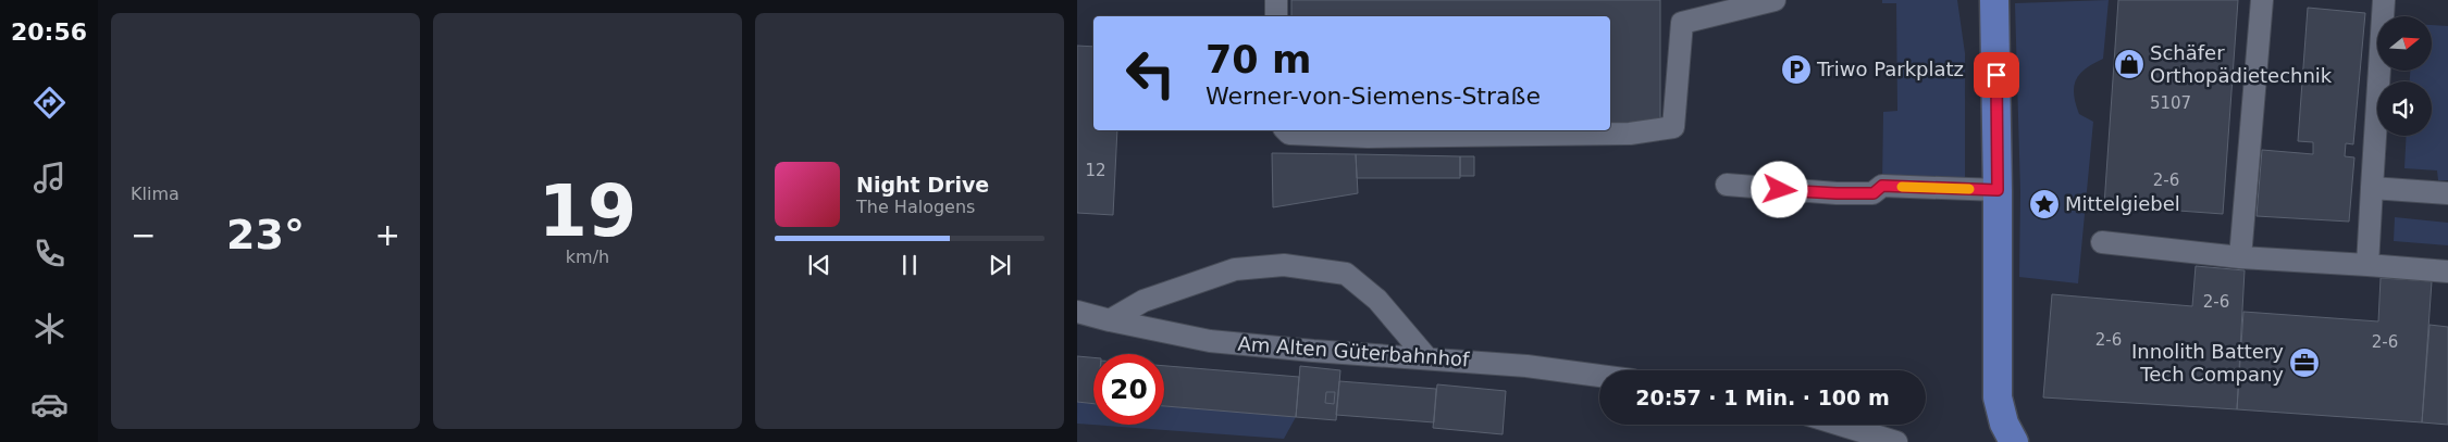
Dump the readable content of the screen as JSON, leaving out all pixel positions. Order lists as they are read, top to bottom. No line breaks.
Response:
{"streets":{"street":["Am Alten Güterbahnhof"]},"places":{"shop":["Schäfer Orthopädietechnik"],"parking":["Triwo Parkplatz"],"place":["Mittelgiebel"],"office":["Innolith Battery Tech Company"]},"house_numbers":["5107","12","2-6","2-6","2-6","2-6"],"north":"right","page":{"tabs":"20:56","tile":["Klima",["19","km/h"]],"turn":["70 m","Werner-von-Siemens-Straße"],"song":["Night Drive","The Halogens"],"heat":["−","23°","+"],"limit":"20","trip":"20:57 · 1 Min. · 100 m"}}
